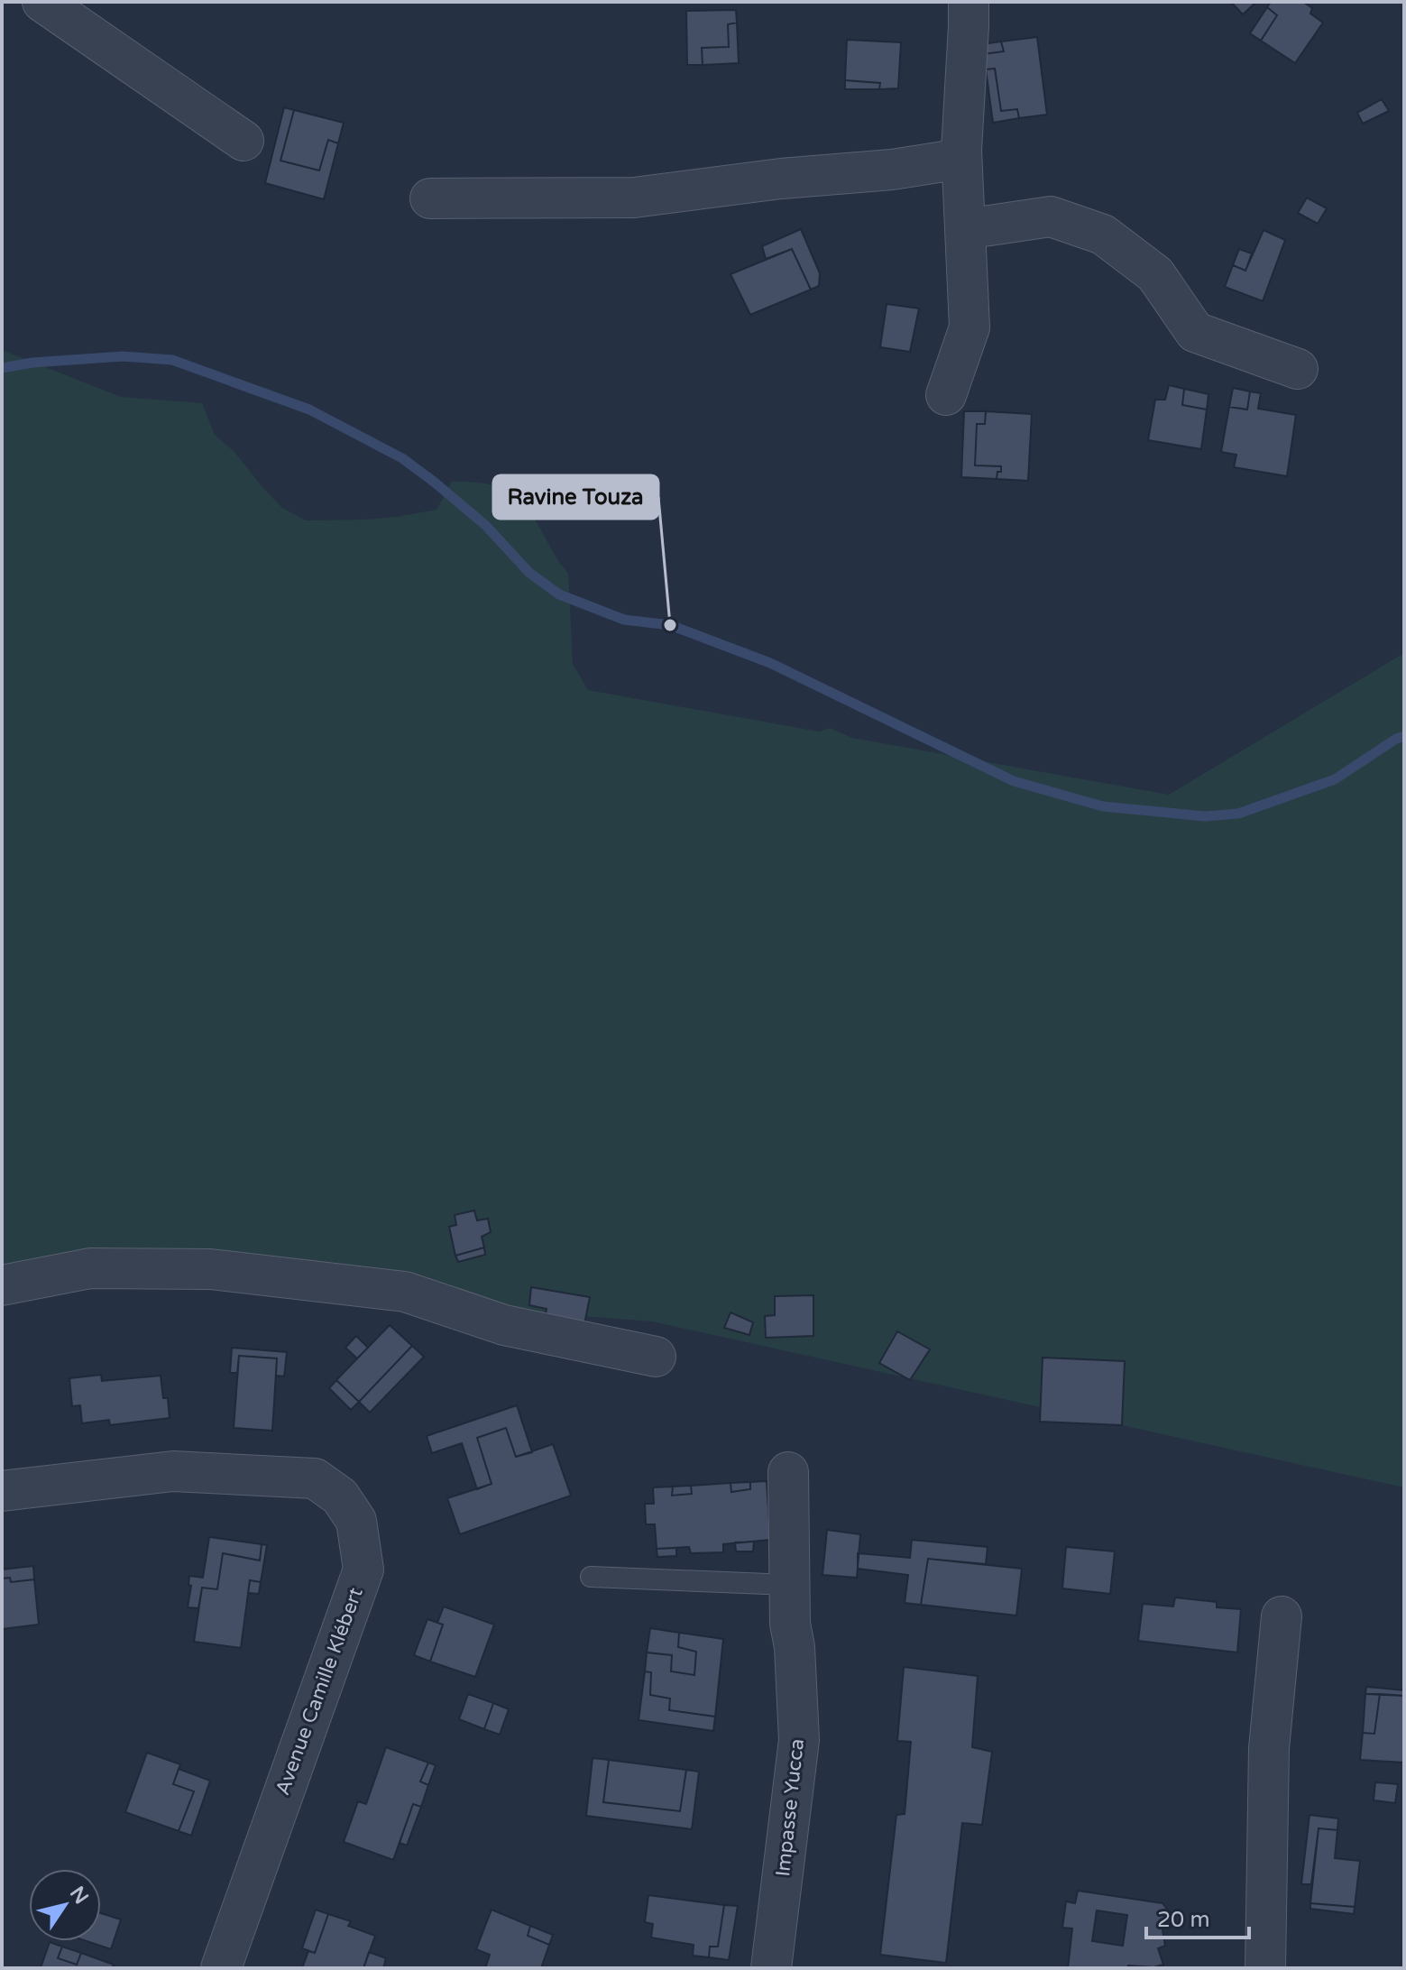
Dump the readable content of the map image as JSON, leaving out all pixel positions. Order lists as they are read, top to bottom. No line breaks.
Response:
{"streets":{"street":["Avenue Camille Klébert","Impasse Yucca"]},"places":["Ravine Touza"],"scale_bar":"20 m","north":"top right"}
